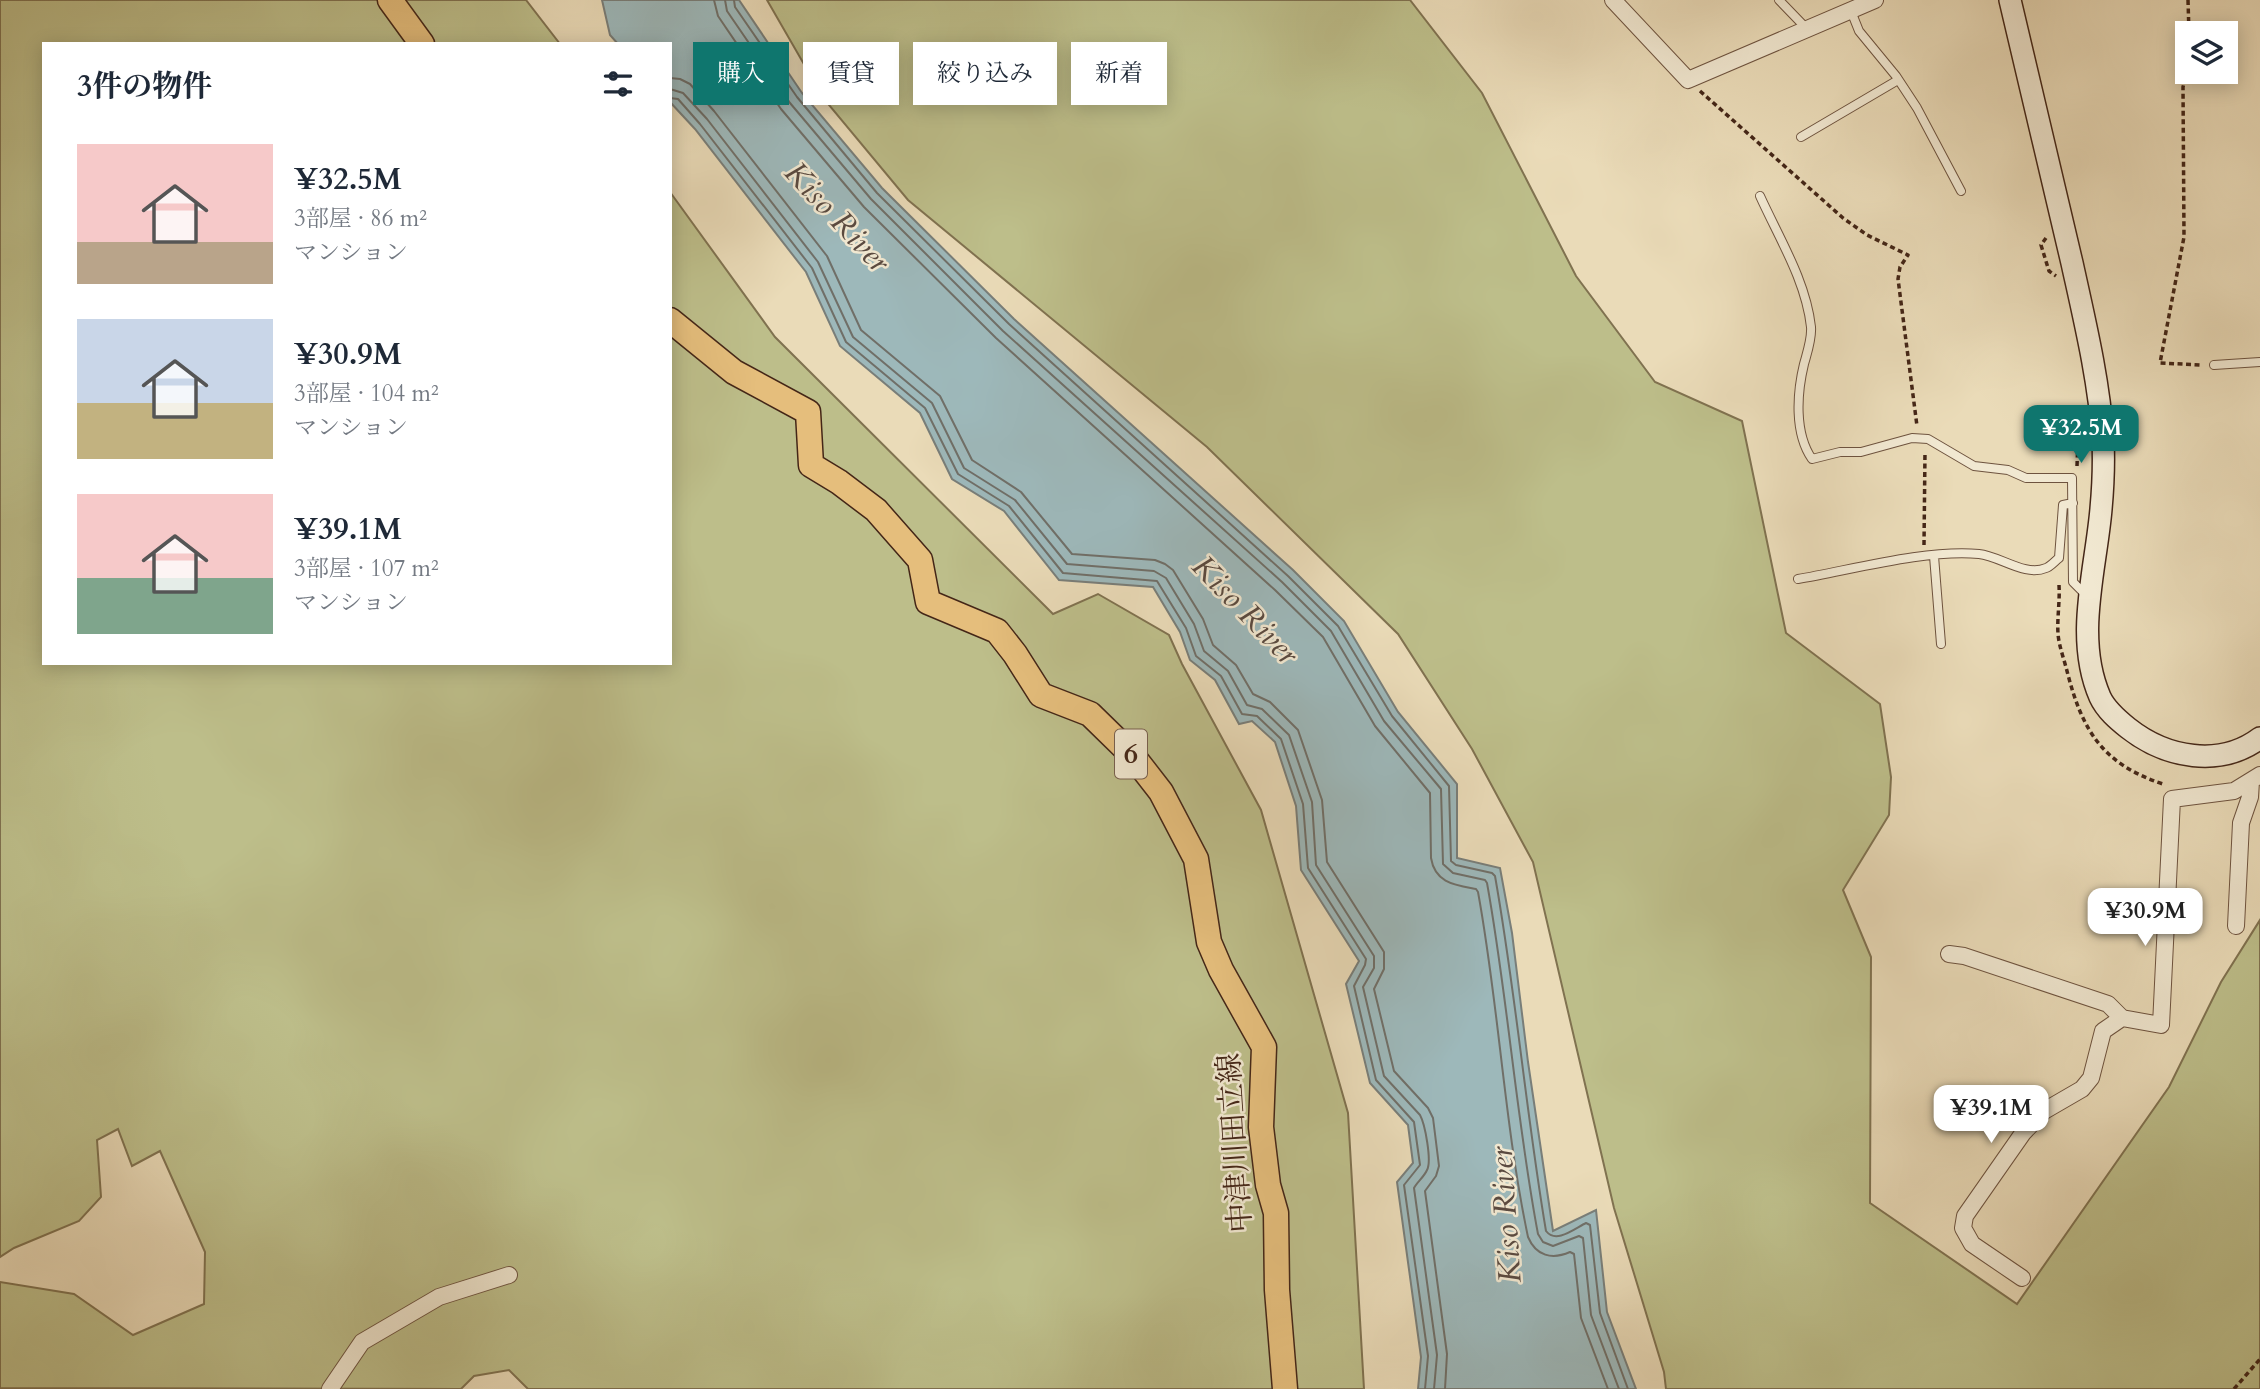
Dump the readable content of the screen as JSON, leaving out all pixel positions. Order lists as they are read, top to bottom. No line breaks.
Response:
{"streets":{"main road":["6","中津川田立線"]},"water":["Kiso River"],"page":{"chip":["購入","賃貸","絞り込み","新着"],"heading":"3件の物件","list":[{"name":"¥32.5M","note":"3部屋 · 86 m² · マンション"},{"name":"¥30.9M","note":"3部屋 · 104 m² · マンション"},{"name":"¥39.1M","note":"3部屋 · 107 m² · マンション"}],"price":["¥32.5M","¥30.9M","¥39.1M"]}}
